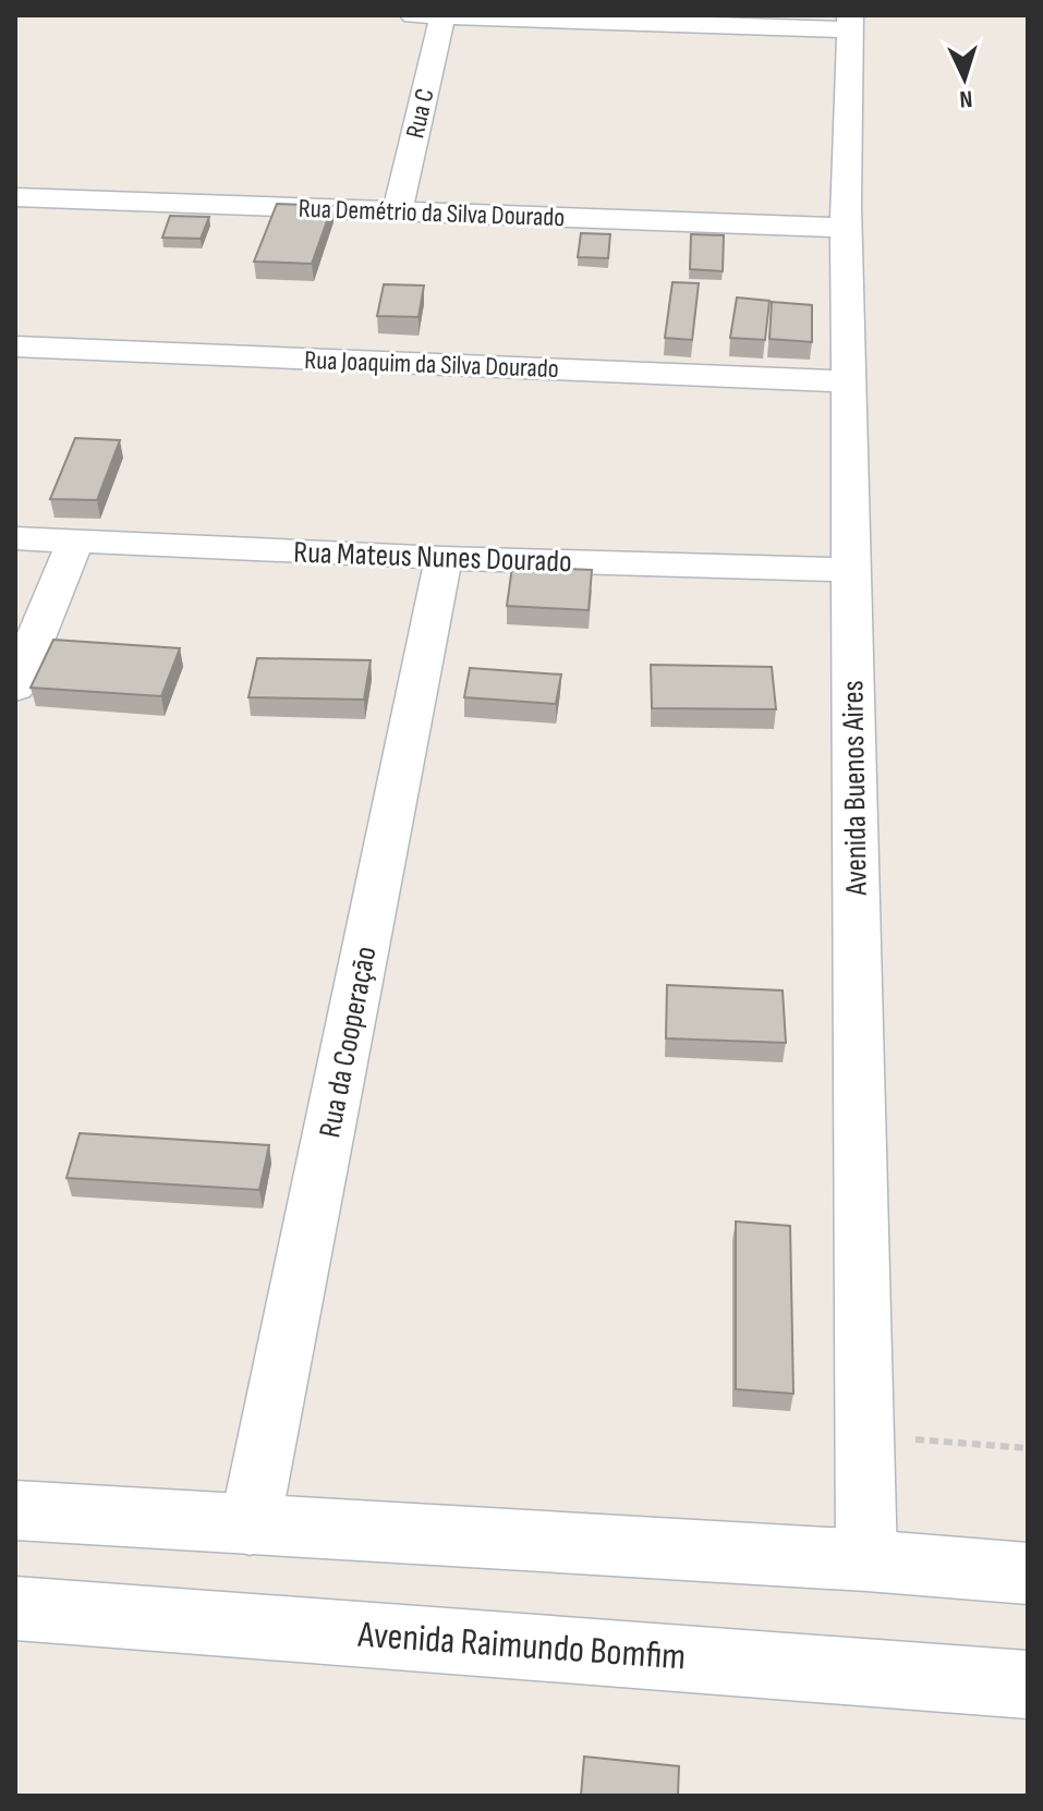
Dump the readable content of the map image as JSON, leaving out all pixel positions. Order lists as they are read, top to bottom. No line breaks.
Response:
{"streets":{"street":["Rua C","Rua Demétrio da Silva Dourado","Rua Joaquim da Silva Dourado","Rua Mateus Nunes Dourado","Avenida Buenos Aires","Rua da Cooperação","Avenida Raimundo Bomfim"]},"crossings":[["Rua C","Rua Demétrio da Silva Dourado"],["Rua Demétrio da Silva Dourado","Avenida Buenos Aires"],["Rua Joaquim da Silva Dourado","Avenida Buenos Aires"],["Rua Mateus Nunes Dourado","Avenida Buenos Aires"],["Rua Mateus Nunes Dourado","Rua da Cooperação"]],"north":"bottom"}
